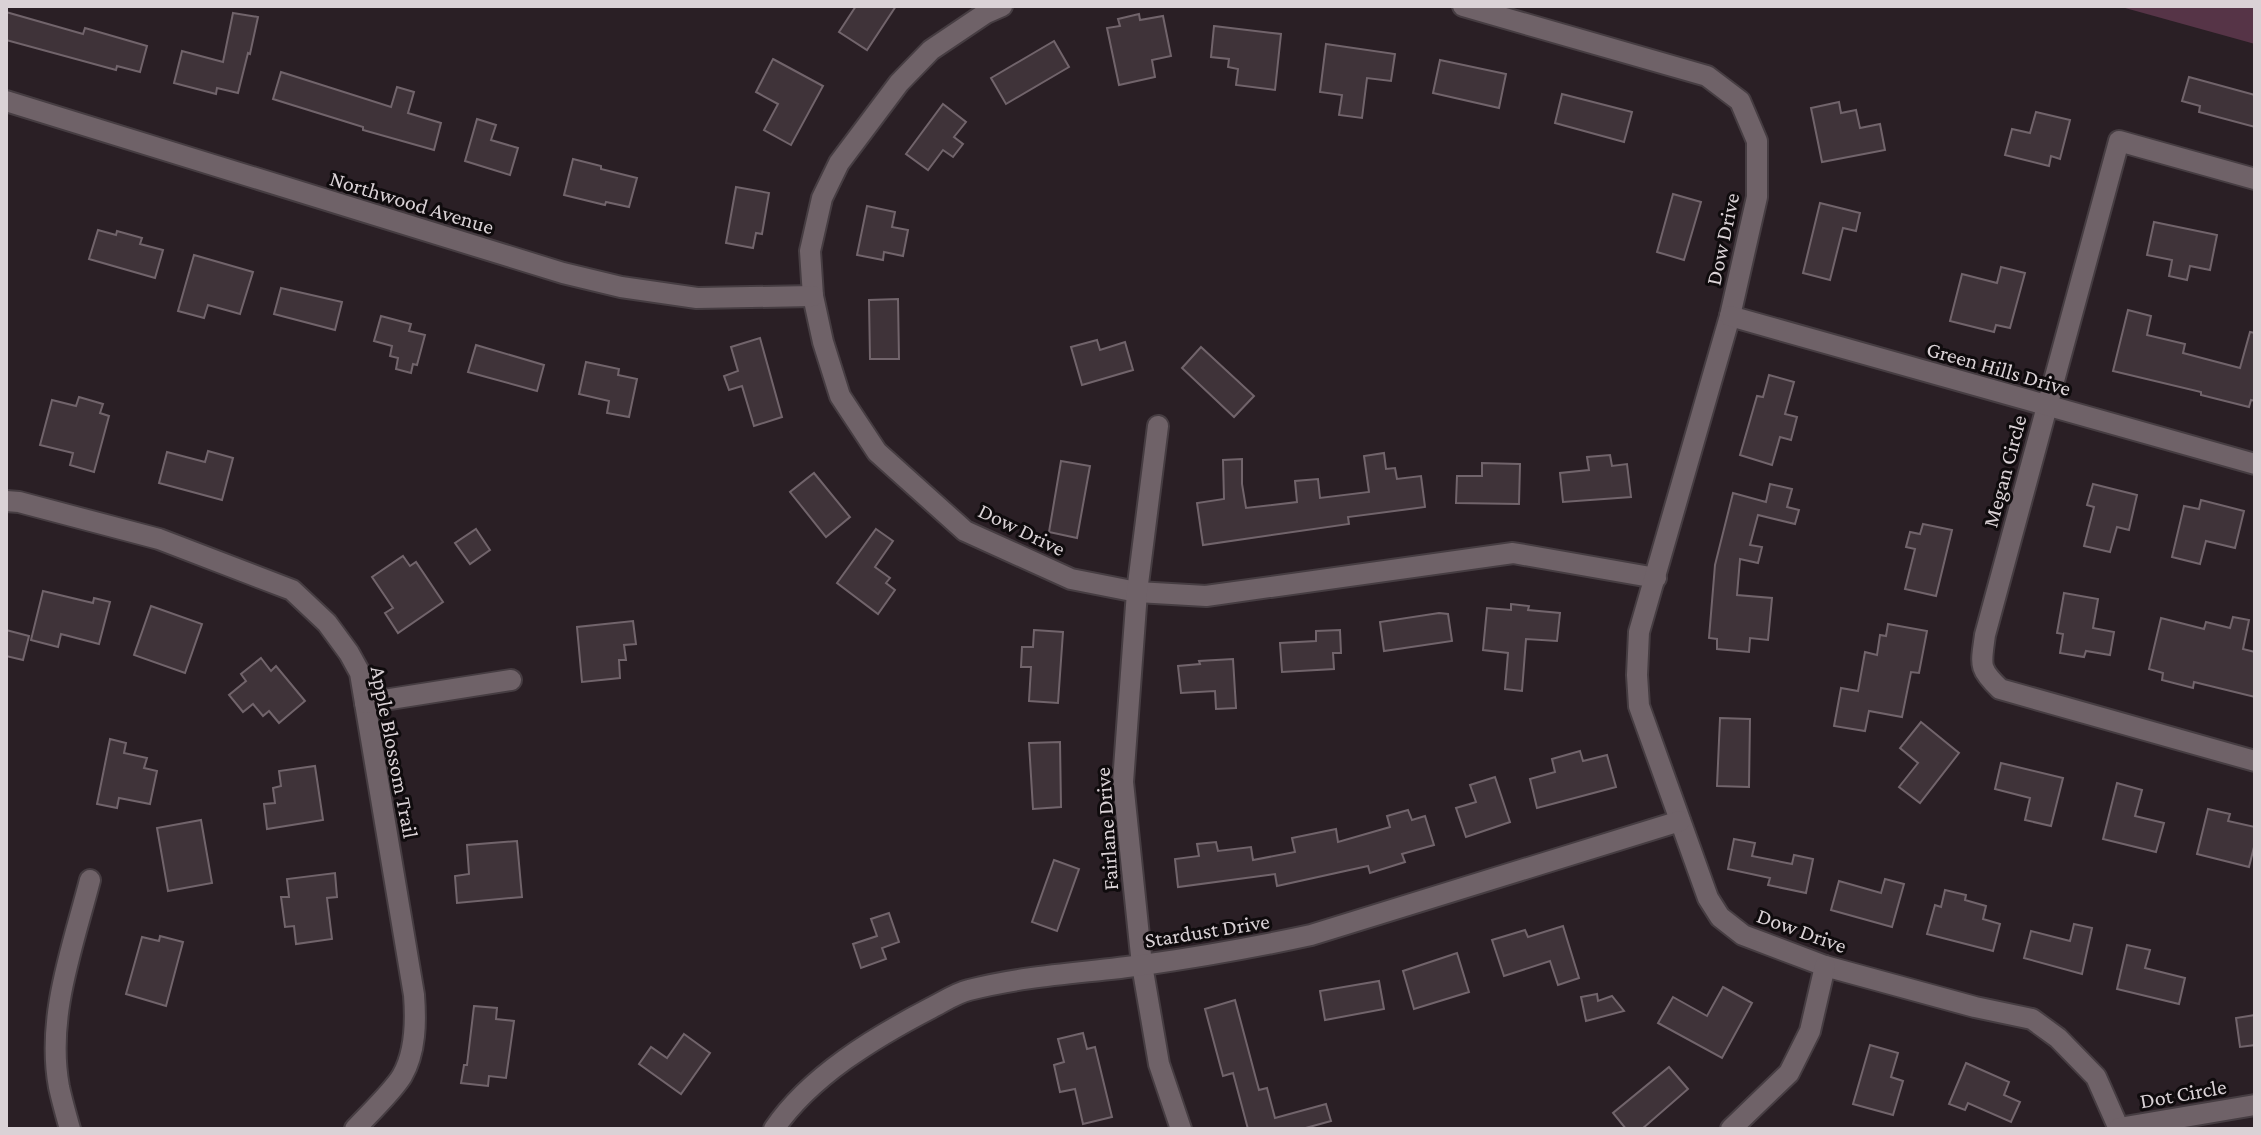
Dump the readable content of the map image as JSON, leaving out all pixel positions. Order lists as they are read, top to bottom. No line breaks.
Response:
{"streets":{"street":["Northwood Avenue","Dow Drive","Green Hills Drive","Megan Circle","Apple Blossom Trail","Fairlane Drive","Stardust Drive","Dot Circle"]},"crossings":[["Northwood Avenue","Dow Drive"],["Dow Drive","Green Hills Drive"],["Dow Drive","Fairlane Drive"],["Dow Drive","Stardust Drive"],["Dow Drive","Dot Circle"],["Green Hills Drive","Megan Circle"],["Fairlane Drive","Stardust Drive"]]}
